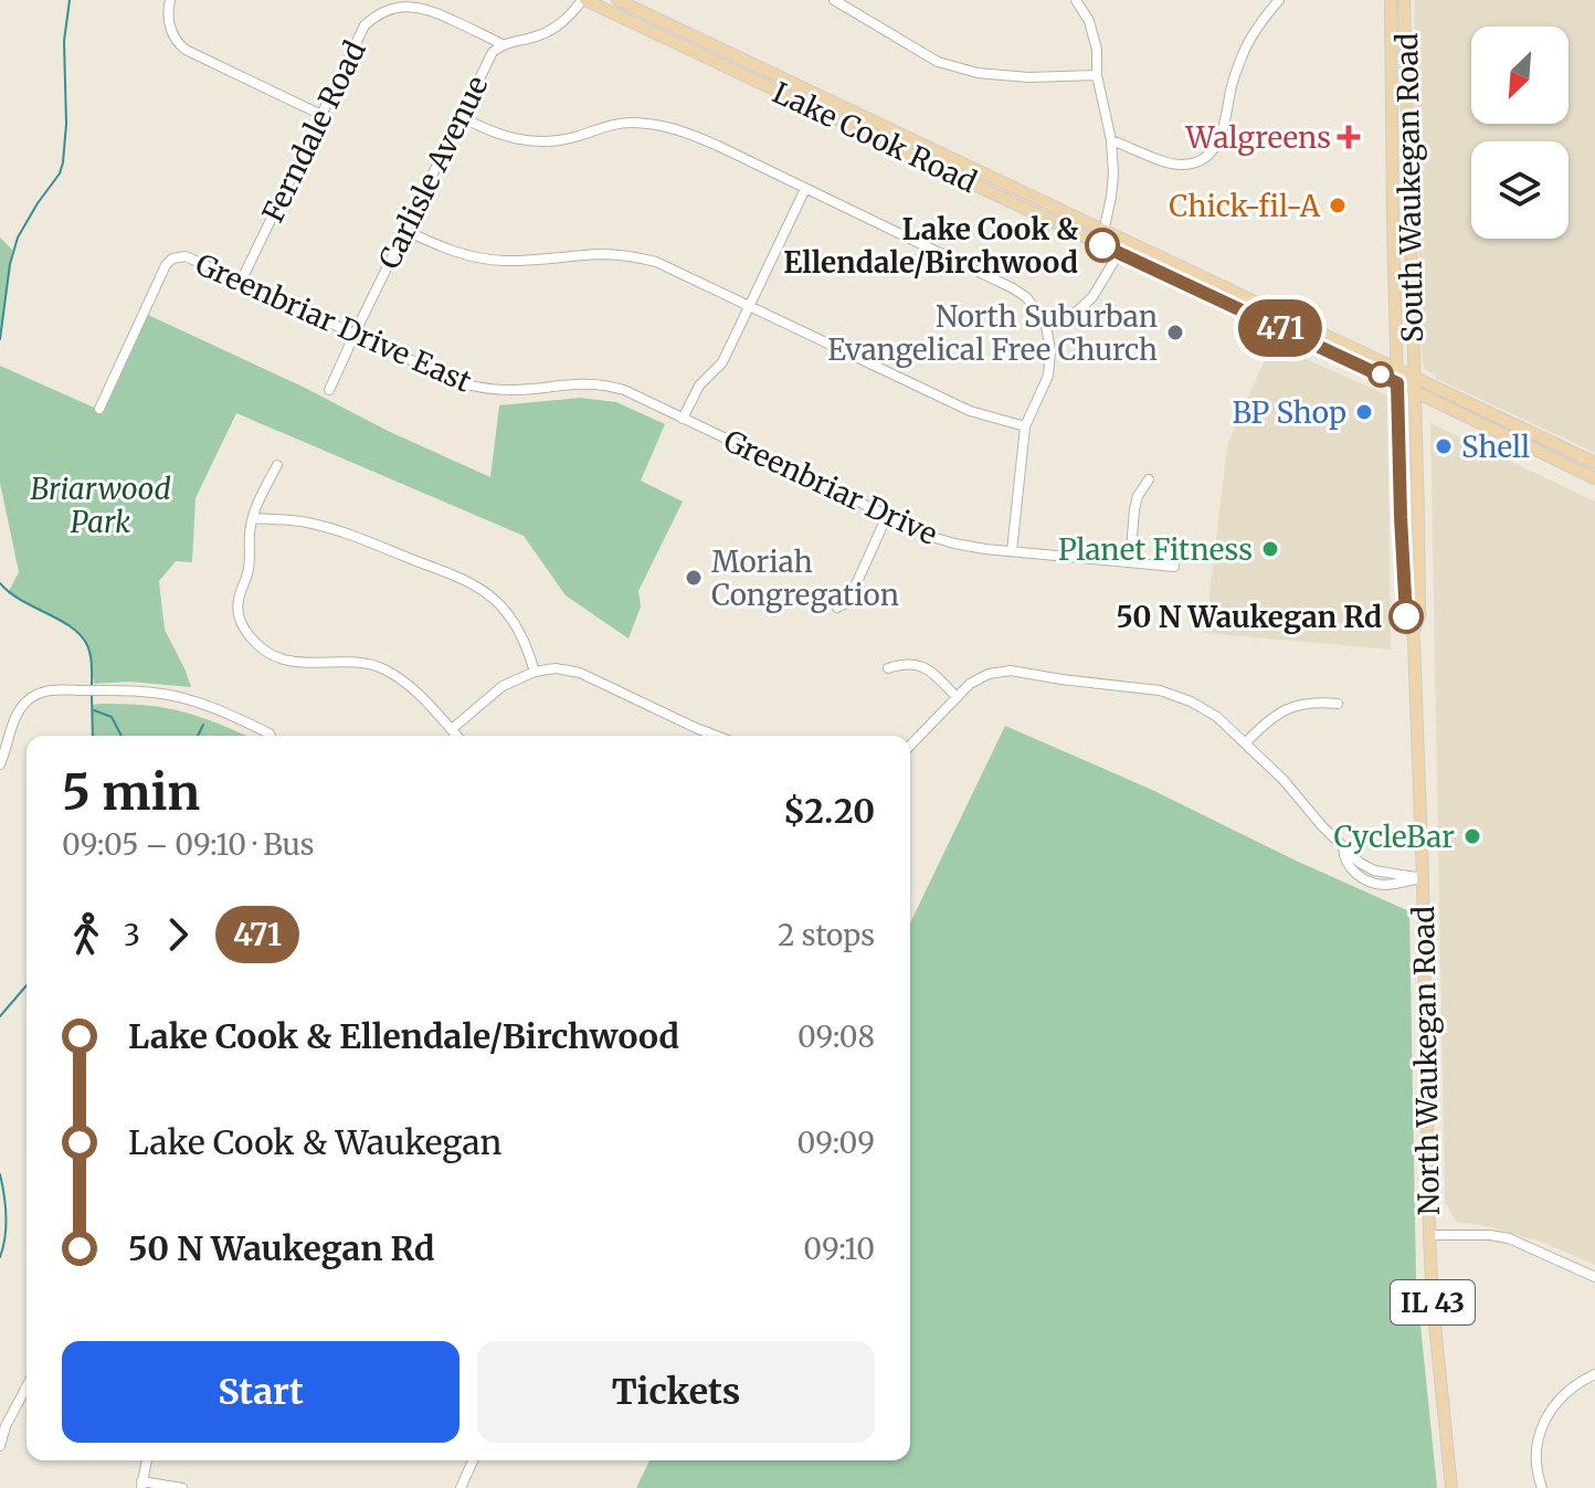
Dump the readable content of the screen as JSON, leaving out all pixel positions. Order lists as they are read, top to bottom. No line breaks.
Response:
{"streets":{"main road":["Lake Cook Road","South Waukegan Road","North Waukegan Road","IL 43"],"street":["Ferndale Road","Carlisle Avenue","Greenbriar Drive East","Greenbriar Drive"]},"crossings":[["Ferndale Road","Carlisle Avenue"],["Ferndale Road","Greenbriar Drive East"],["Lake Cook Road","Carlisle Avenue"],["Lake Cook Road","South Waukegan Road"],["Lake Cook Road","North Waukegan Road"],["Lake Cook Road","IL 43"],["Carlisle Avenue","Greenbriar Drive East"],["South Waukegan Road","IL 43"],["Greenbriar Drive East","Greenbriar Drive"],["North Waukegan Road","IL 43"]],"parks":["Briarwood Park"],"places":{"health":["Walgreens"],"other":["Chick-fil-A","Lake Cook & Ellendale/Birchwood","North Suburban Evangelical Free Church","BP Shop","Shell","Planet Fitness","Moriah Congregation","50 N Waukegan Rd","CycleBar"]},"lines":["bus line 471"],"north":"bottom left","page":{"on_map":"471","heading":["5 min","09:05 – 09:10 · Bus","$2.20"],"legs":["3","471","2 stops"],"list":[{"name":"Lake Cook & Ellendale/Birchwood","value":"09:08"},{"name":"Lake Cook & Waukegan","value":"09:09"},{"name":"50 N Waukegan Rd","value":"09:10"}],"buttons":["Start","Tickets"]}}
